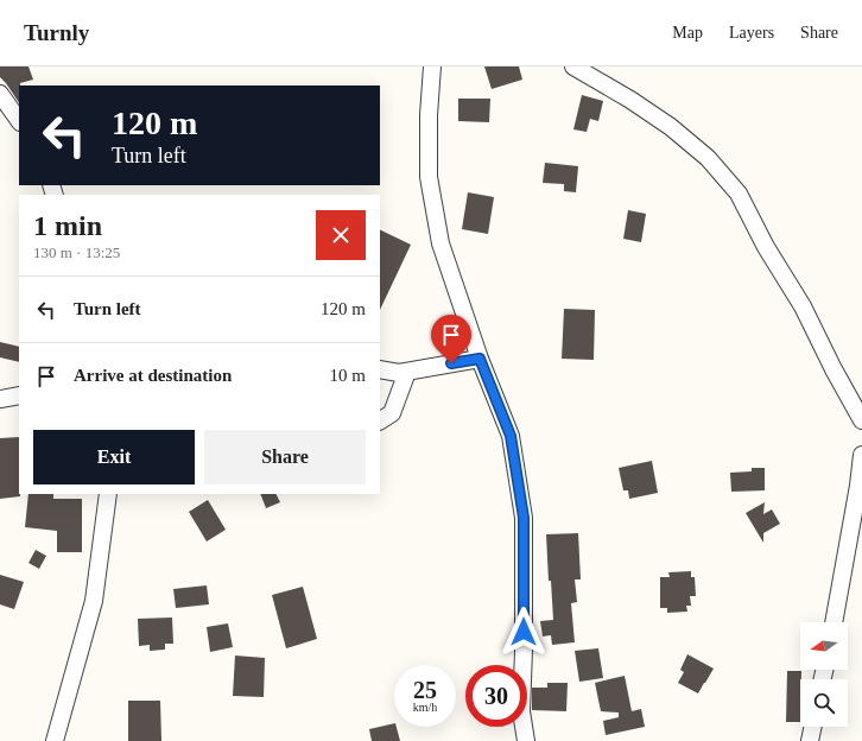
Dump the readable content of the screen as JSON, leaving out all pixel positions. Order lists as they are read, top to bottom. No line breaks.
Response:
{"north":"left","page":{"header":"Turnly","nav":["Map","Layers","Share"],"turn":["120 m","Turn left"],"heading":["1 min","130 m · 13:25"],"list":[{"name":"Turn left","value":"120 m"},{"name":"Arrive at destination","value":"10 m"}],"buttons":["Exit","Share"],"speed":"25 km/h","limit":"30"}}
